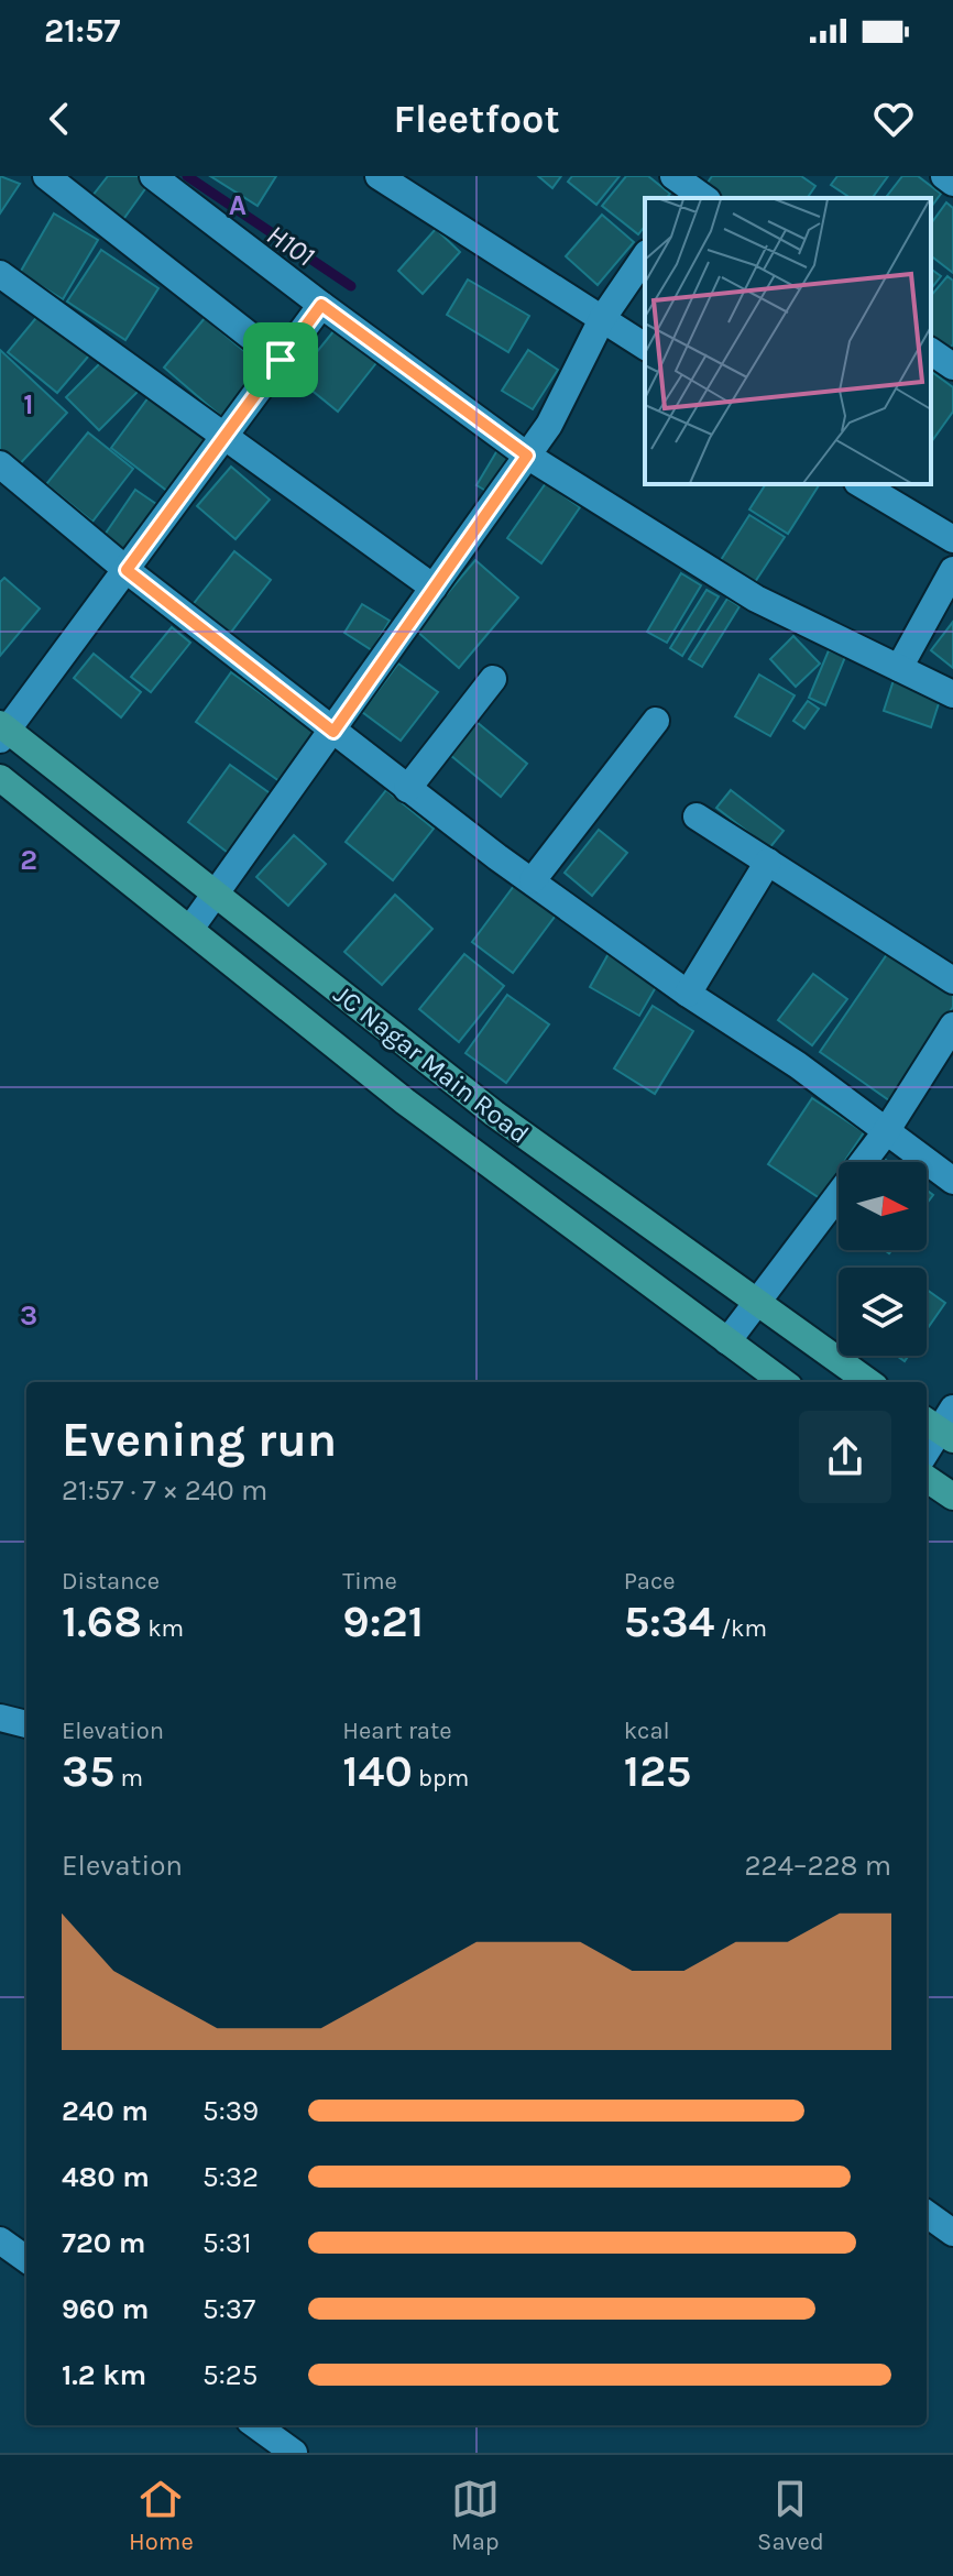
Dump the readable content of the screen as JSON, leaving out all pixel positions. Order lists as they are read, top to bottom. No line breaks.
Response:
{"streets":{"main road":["JC Nagar Main Road"]},"water":["H101"],"north":"right","page":{"status":"21:57","header":"Fleetfoot","heading":["Evening run","21:57 · 7 × 240 m"],"stats":[["Distance","1.68 km"],["Time","9:21"],["Pace","5:34 /km"],["Elevation","35 m"],["Heart rate","140 bpm"],["kcal","125"]],"chart":["Elevation","224–228 m"],"list":[{"name":"240 m","note":"5:39"},{"name":"480 m","note":"5:32"},{"name":"720 m","note":"5:31"},{"name":"960 m","note":"5:37"},{"name":"1.2 km","note":"5:25"}],"tabs":["Home","Map","Saved"]},"grid":{"columns":["A"],"rows":["1","2","3"]}}
